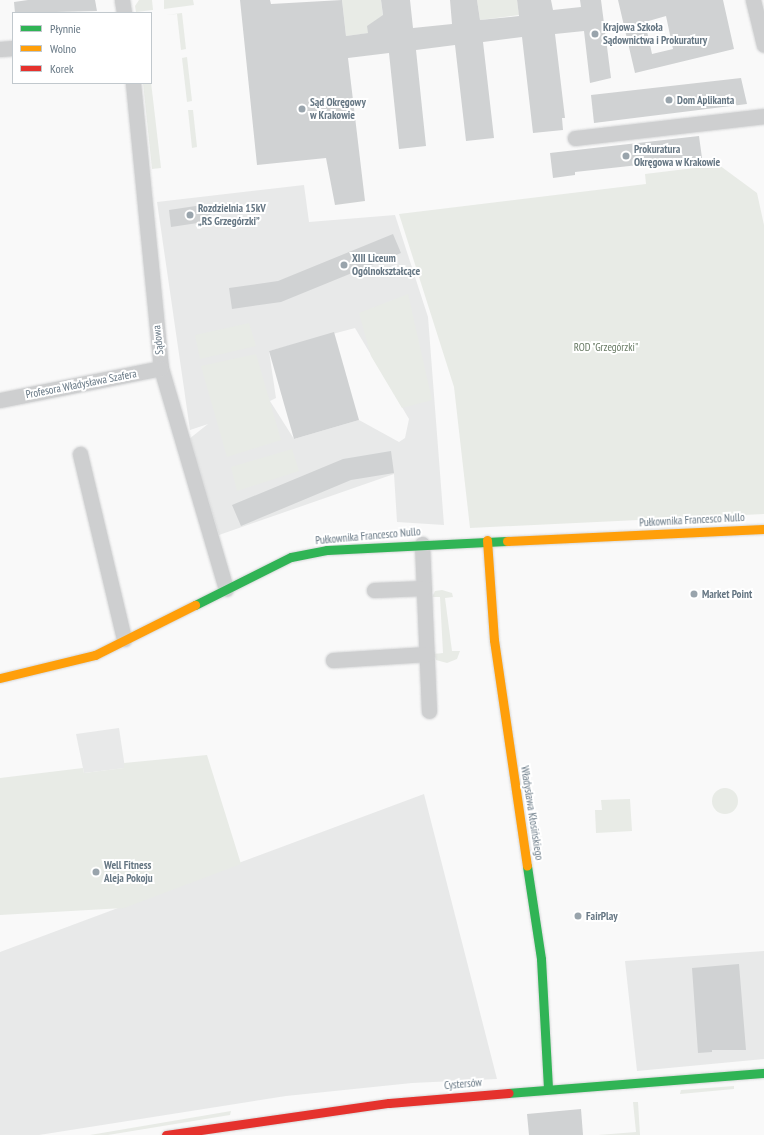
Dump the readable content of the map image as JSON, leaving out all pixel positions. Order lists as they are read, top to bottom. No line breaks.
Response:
{"streets":{"street":["Sądowa","Profesora Władysława Szafera","Pułkownika Francesco Nullo","Władysława Kłosińskiego","Cystersów"]},"crossings":[["Sądowa","Profesora Władysława Szafera"],["Sądowa","Pułkownika Francesco Nullo"],["Pułkownika Francesco Nullo","Władysława Kłosińskiego"],["Władysława Kłosińskiego","Cystersów"]],"parks":["ROD \"Grzegórzki\""],"places":["Krajowa Szkoła Sądownictwa i Prokuratury","Dom Aplikanta","Sąd Okręgowy w Krakowie","Prokuratura Okręgowa w Krakowie","Rozdzielnia 15kV „RS Grzegórzki”","XIII Liceum Ogólnokształcące","Market Point","Well Fitness Aleja Pokoju","FairPlay"],"legend":["Płynnie","Wolno","Korek"]}
